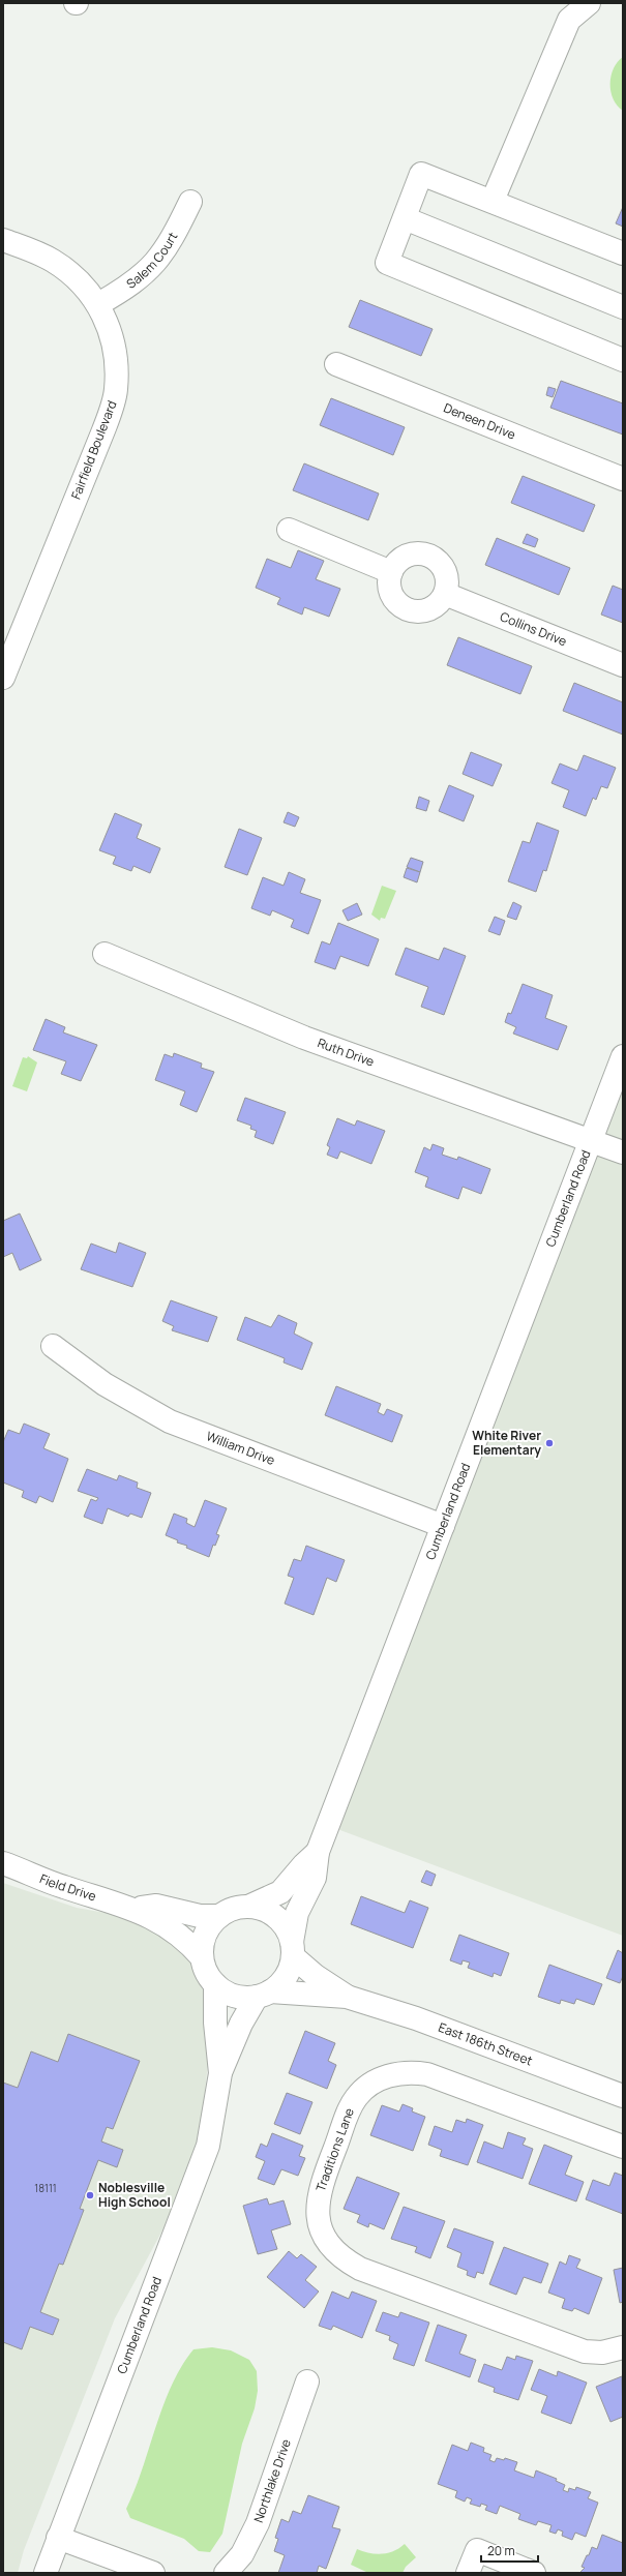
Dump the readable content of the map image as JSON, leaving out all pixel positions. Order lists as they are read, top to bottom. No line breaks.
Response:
{"streets":{"street":["Salem Court","Deneen Drive","Fairfield Boulevard","Collins Drive","Ruth Drive","Cumberland Road","William Drive","Field Drive","East 186th Street","Traditions Lane","Northlake Drive"]},"crossings":[["Salem Court","Fairfield Boulevard"],["Ruth Drive","Cumberland Road"],["Cumberland Road","William Drive"],["Cumberland Road","East 186th Street"]],"places":["White River Elementary","Noblesville High School"],"house_numbers":["18111"],"scale_bar":"20 m"}
